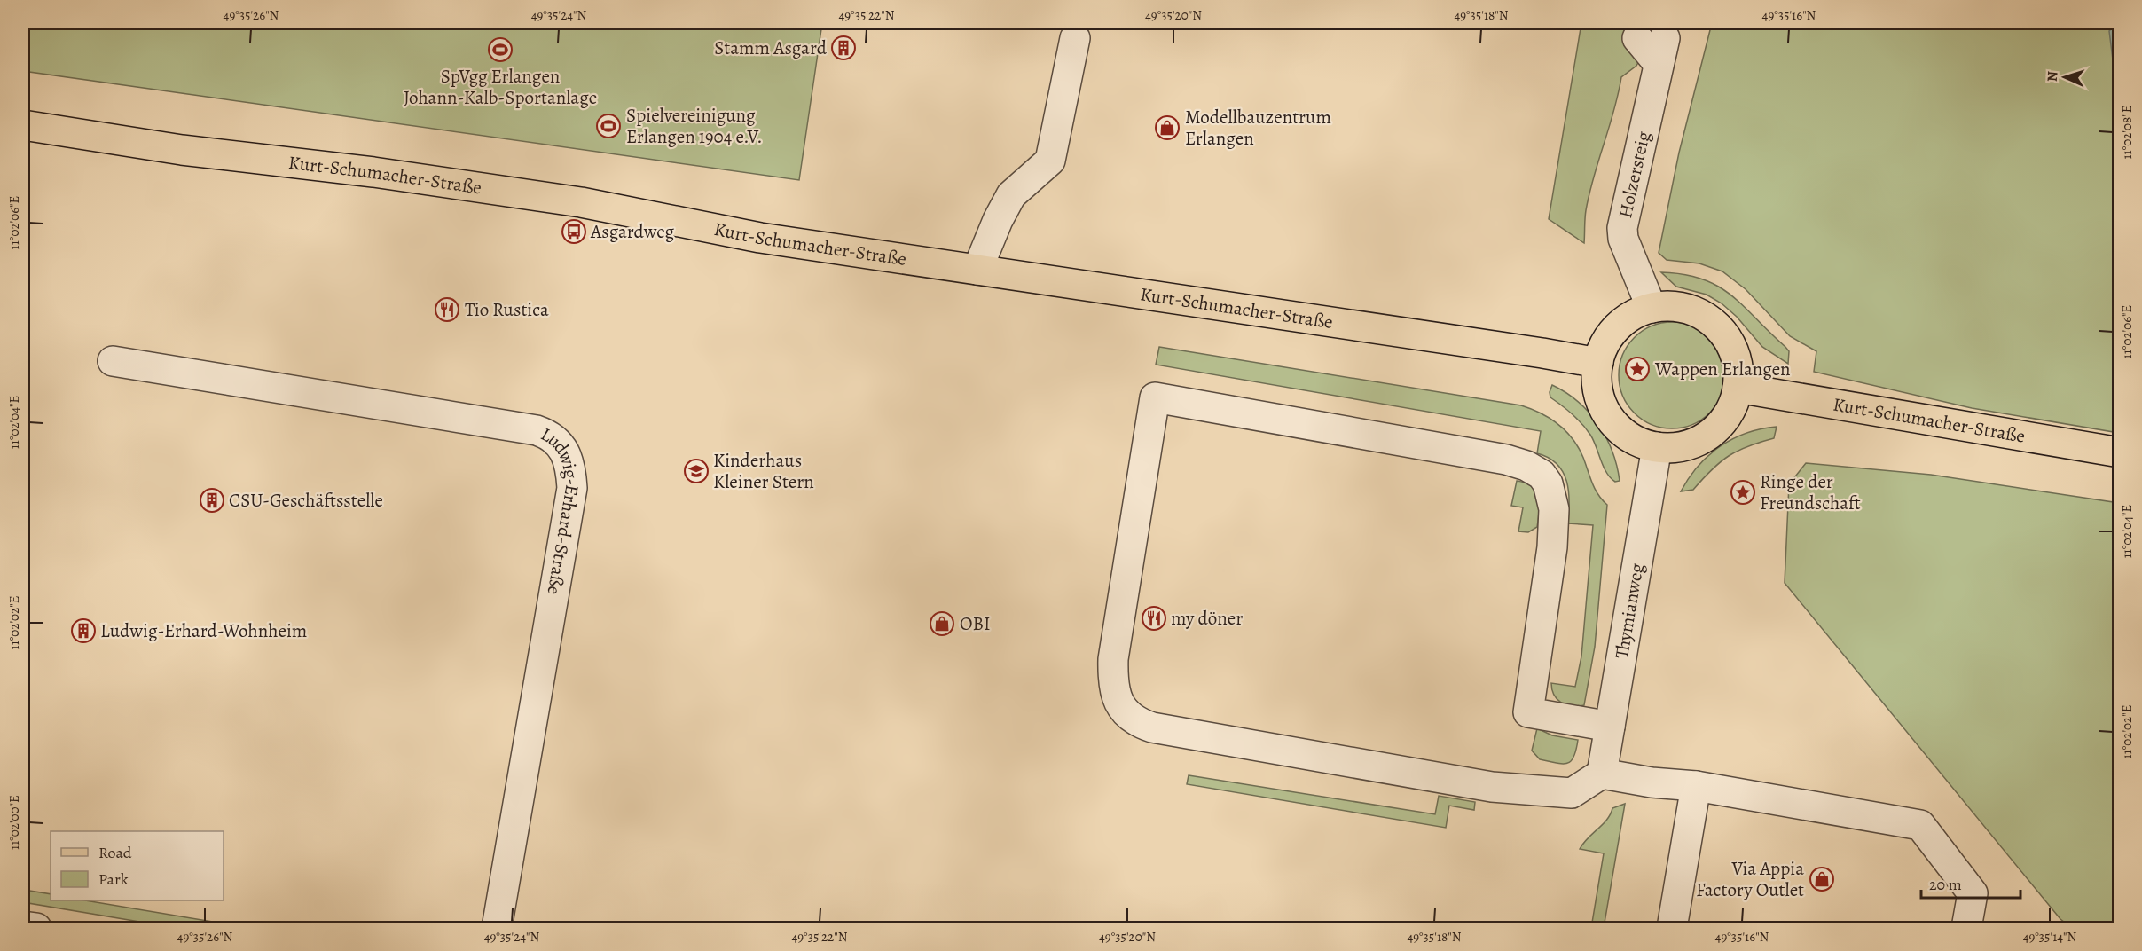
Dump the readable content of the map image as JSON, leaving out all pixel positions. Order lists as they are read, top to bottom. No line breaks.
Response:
{"streets":{"main road":["Kurt-Schumacher-Straße"],"street":["Holzersteig","Ludwig-Erhard-Straße","Thymianweg"]},"crossings":[["Kurt-Schumacher-Straße","Holzersteig"],["Kurt-Schumacher-Straße","Thymianweg"],["Holzersteig","Thymianweg"]],"places":{"building":["Stamm Asgard","CSU-Geschäftsstelle","Ludwig-Erhard-Wohnheim"],"sports":["SpVgg Erlangen Johann-Kalb-Sportanlage","Spielvereinigung Erlangen 1904 e.V."],"shop":["Modellbauzentrum Erlangen","OBI","Via Appia Factory Outlet"],"bus stop":["Asgardweg"],"restaurant":["Tio Rustica","my döner"],"place":["Wappen Erlangen","Ringe der Freundschaft"],"school or university":["Kinderhaus Kleiner Stern"]},"legend":["Road","Park"],"scale_bar":"20 m","north":"left","coordinates":["49°35'26\"N","49°35'24\"N","49°35'22\"N","49°35'20\"N","49°35'18\"N","49°35'16\"N","11°02'08\"E","11°02'06\"E","11°02'04\"E","11°02'02\"E","11°02'00\"E","49°35'14\"N"]}
